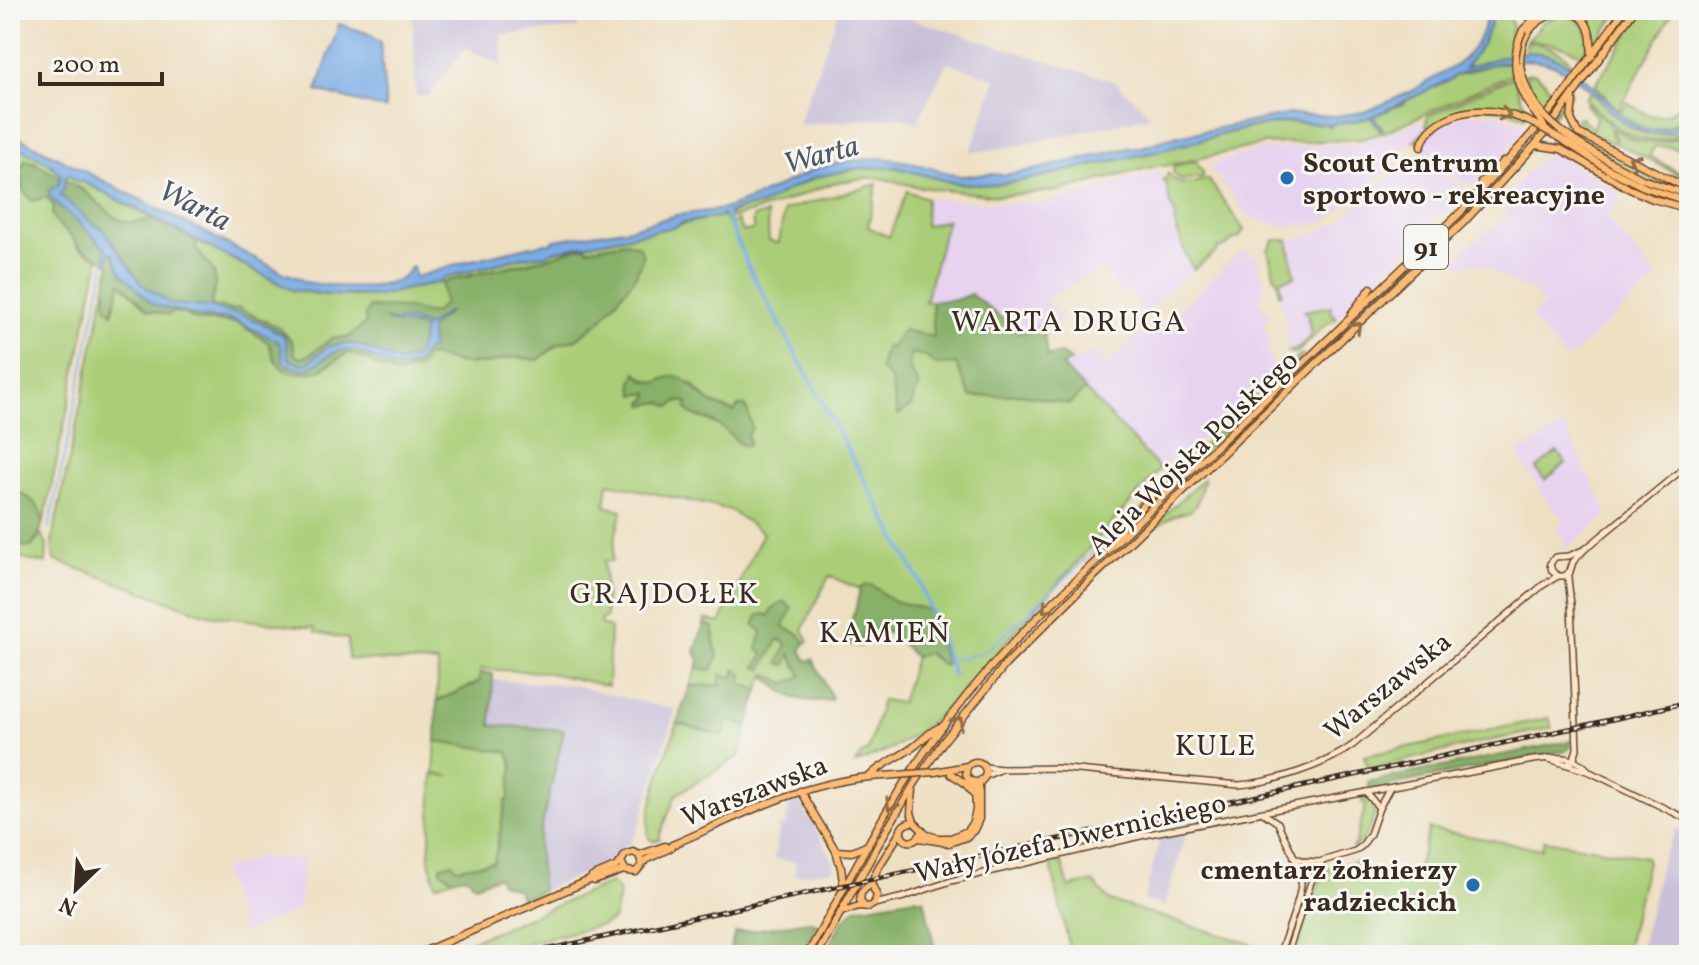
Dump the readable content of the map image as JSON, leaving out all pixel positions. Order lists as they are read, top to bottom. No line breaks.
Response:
{"streets":{"main road":["91","Aleja Wojska Polskiego","Warszawska"],"street":["Wały Józefa Dwernickiego"]},"districts":["WARTA DRUGA","GRAJDOŁEK","KAMIEŃ","KULE"],"water":["Warta"],"places":["Scout Centrum sportowo - rekreacyjne","cmentarz żołnierzy radzieckich"],"scale_bar":"200 m","north":"bottom left"}
